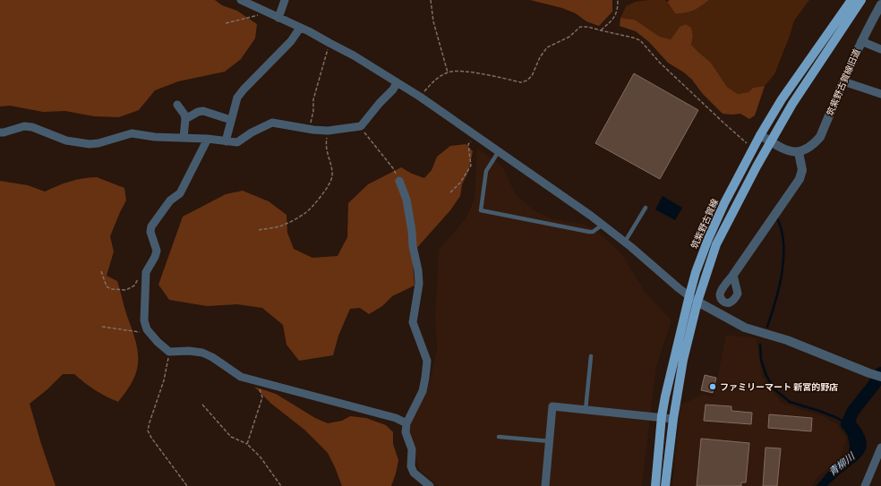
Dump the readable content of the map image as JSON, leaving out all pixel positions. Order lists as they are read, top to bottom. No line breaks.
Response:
{"streets":{"main road":["筑紫野古賀線"],"street":["筑紫野古賀線旧道"]},"water":["青柳川"],"places":["ファミリーマート 新宮的野店"]}
